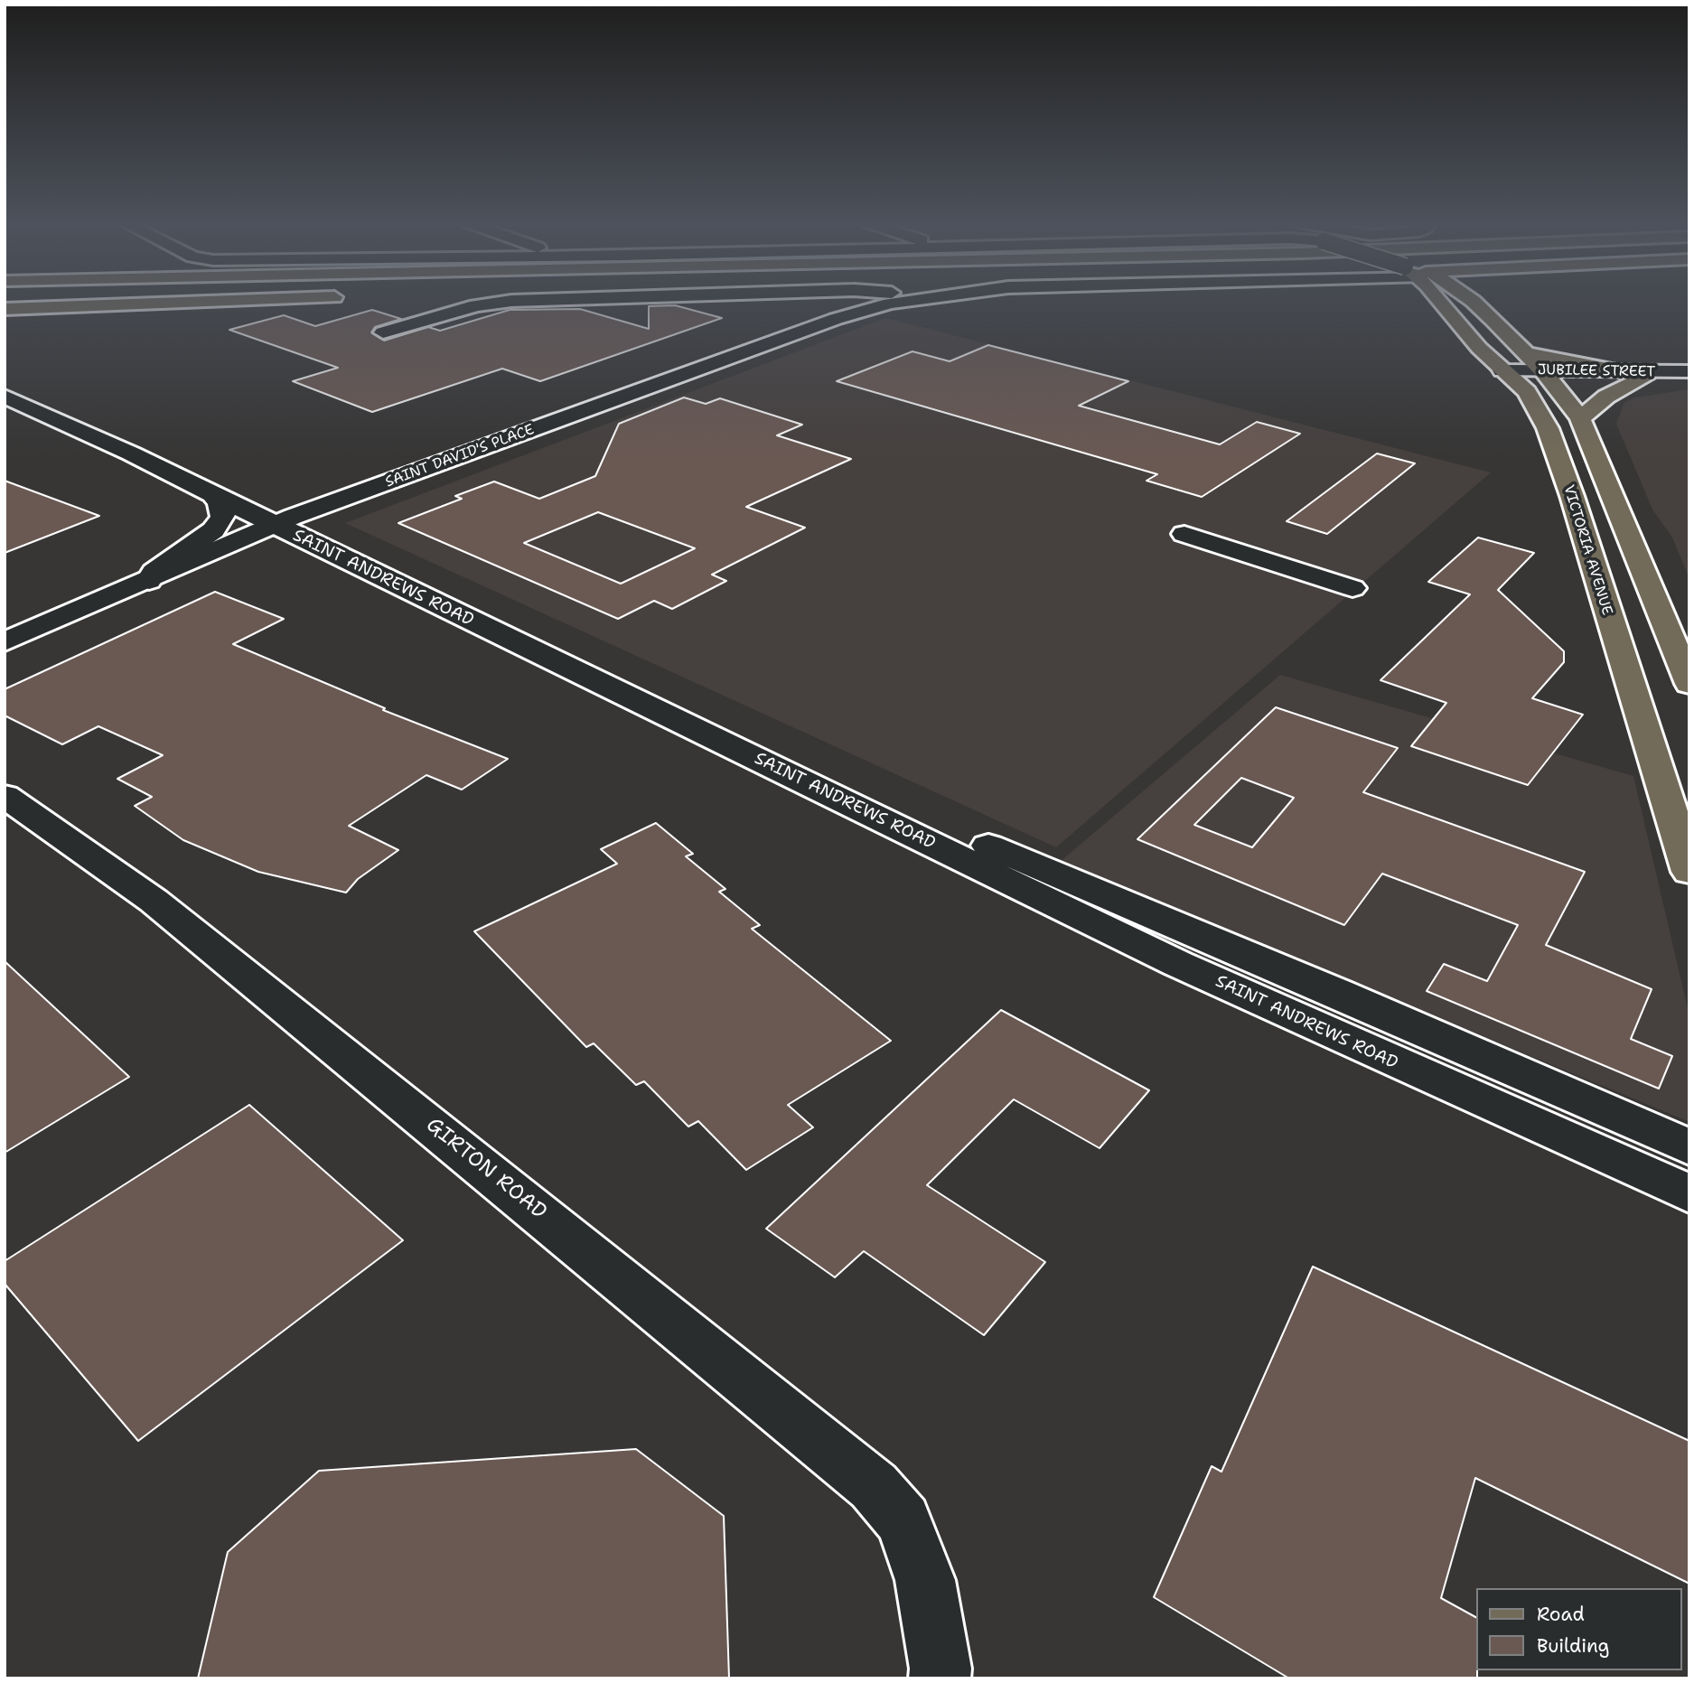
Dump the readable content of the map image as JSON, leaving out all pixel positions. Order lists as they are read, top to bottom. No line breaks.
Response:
{"streets":{"main road":["VICTORIA AVENUE"],"street":["JUBILEE STREET","SAINT DAVID'S PLACE","SAINT ANDREWS ROAD","GIRTON ROAD"]},"crossings":[["JUBILEE STREET","VICTORIA AVENUE"],["SAINT DAVID'S PLACE","SAINT ANDREWS ROAD"]],"legend":["Road","Building"]}
